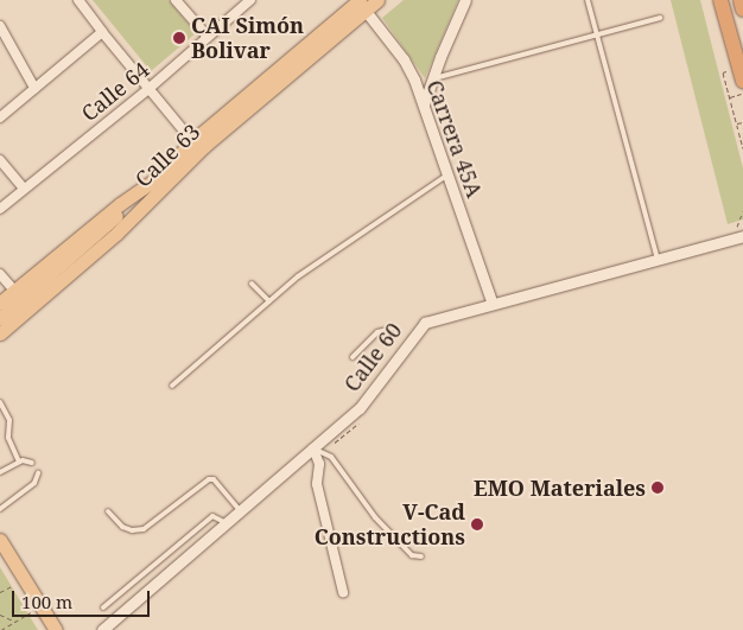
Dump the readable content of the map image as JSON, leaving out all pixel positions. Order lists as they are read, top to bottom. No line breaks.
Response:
{"streets":{"main road":["Calle 63"],"street":["Calle 64","Carrera 45A","Calle 60"]},"crossings":[["Carrera 45A","Calle 63"],["Carrera 45A","Calle 60"]],"places":["CAI Simón Bolivar","EMO Materiales","V-Cad Constructions"],"scale_bar":"100 m"}
